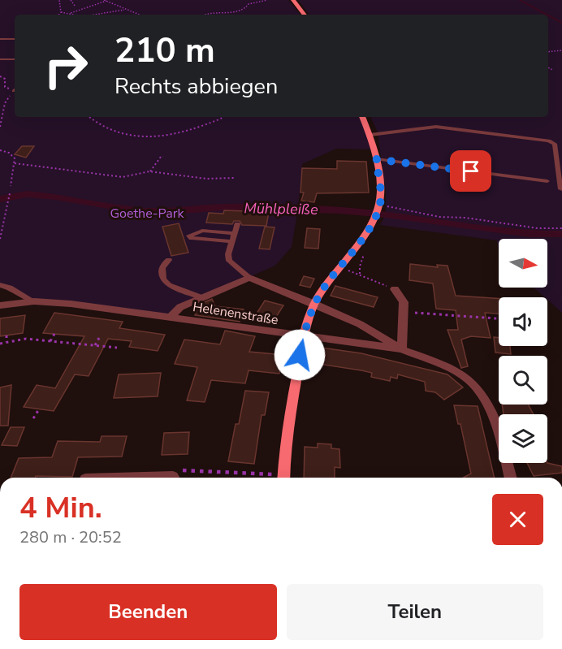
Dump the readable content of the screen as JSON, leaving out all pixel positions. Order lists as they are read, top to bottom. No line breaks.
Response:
{"streets":{"street":["Helenenstraße"]},"water":["Mühlpleiße"],"parks":["Goethe-Park"],"north":"right","page":{"turn":["210 m","Rechts abbiegen"],"heading":["4 Min.","280 m · 20:52"],"buttons":["Beenden","Teilen"]}}
